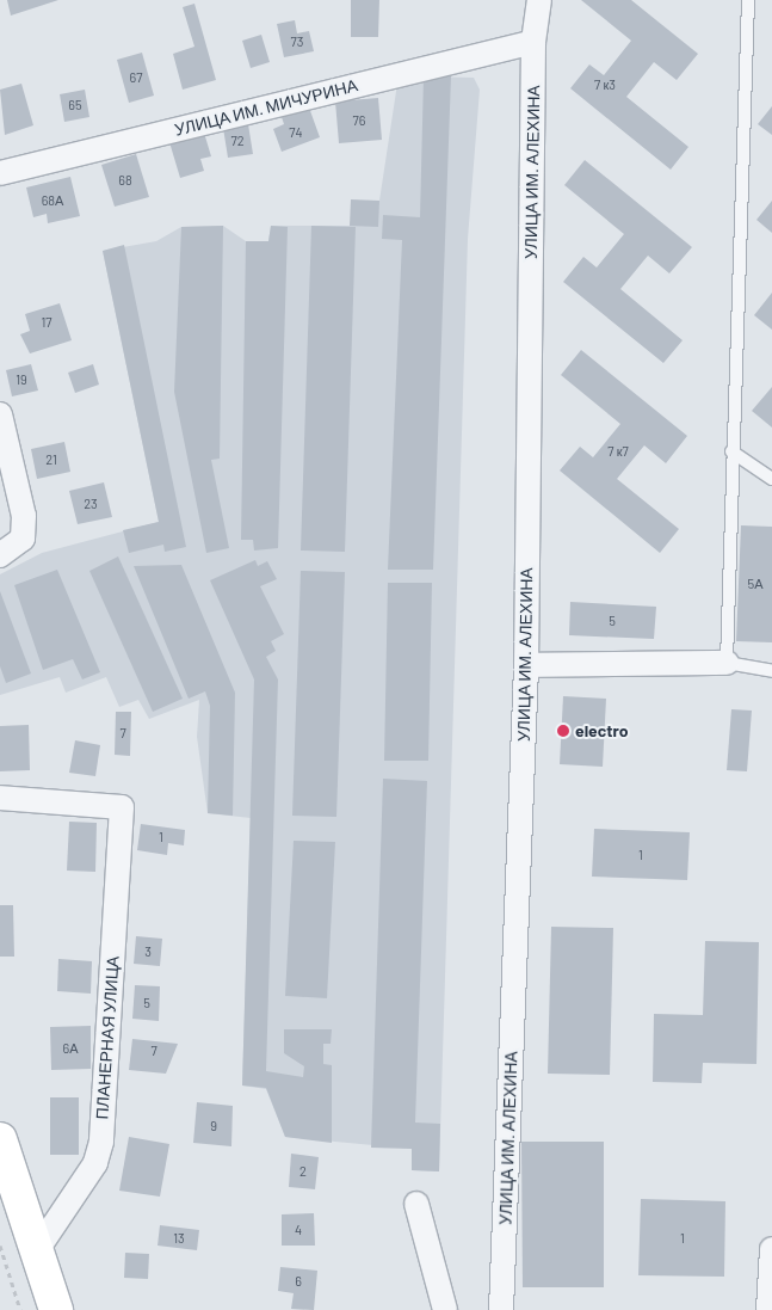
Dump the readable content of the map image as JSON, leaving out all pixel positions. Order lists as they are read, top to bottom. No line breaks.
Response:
{"streets":{"street":["УЛИЦА ИМ. МИЧУРИНА","УЛИЦА ИМ. АЛЕХИНА","ПЛАНЕРНАЯ УЛИЦА"]},"crossings":[["УЛИЦА ИМ. МИЧУРИНА","УЛИЦА ИМ. АЛЕХИНА"]],"places":["electro"],"house_numbers":["73","67","7 к3","65","76","74","72","68","68А","17","19","7 к7","21","23","5А","5","7","1","1","3","5","6А","7","9","2","4","13","1","6"]}
